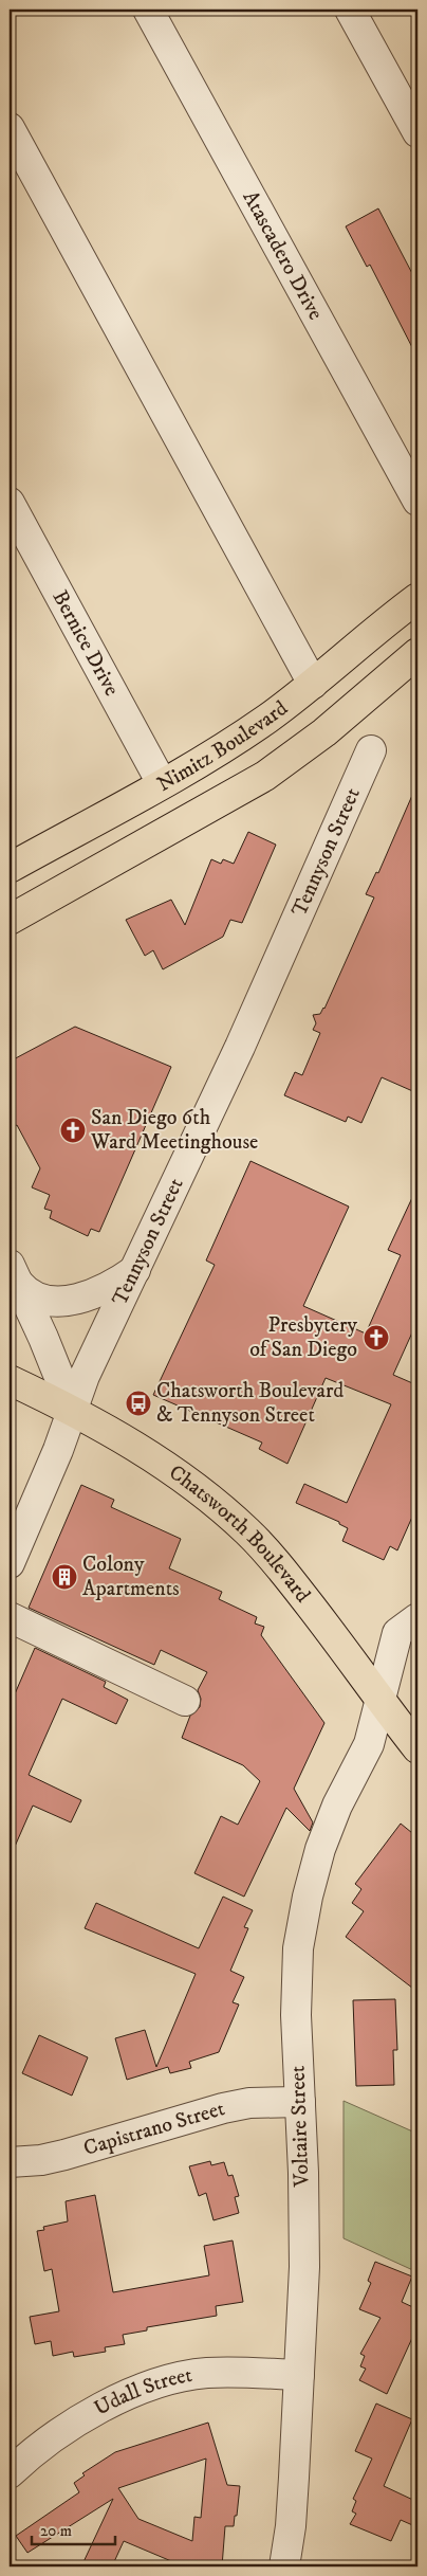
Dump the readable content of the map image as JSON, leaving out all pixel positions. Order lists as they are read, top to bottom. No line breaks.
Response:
{"streets":{"main road":["Nimitz Boulevard","Chatsworth Boulevard"],"street":["Atascadero Drive","Bernice Drive","Tennyson Street","Voltaire Street","Capistrano Street","Udall Street"]},"crossings":[["Bernice Drive","Nimitz Boulevard"],["Tennyson Street","Chatsworth Boulevard"],["Chatsworth Boulevard","Voltaire Street"],["Voltaire Street","Capistrano Street"],["Voltaire Street","Udall Street"]],"places":{"church":["San Diego 6th Ward Meetinghouse","Presbytery of San Diego"],"bus stop":["Chatsworth Boulevard & Tennyson Street"],"building":["Colony Apartments"]},"scale_bar":"20 m"}
